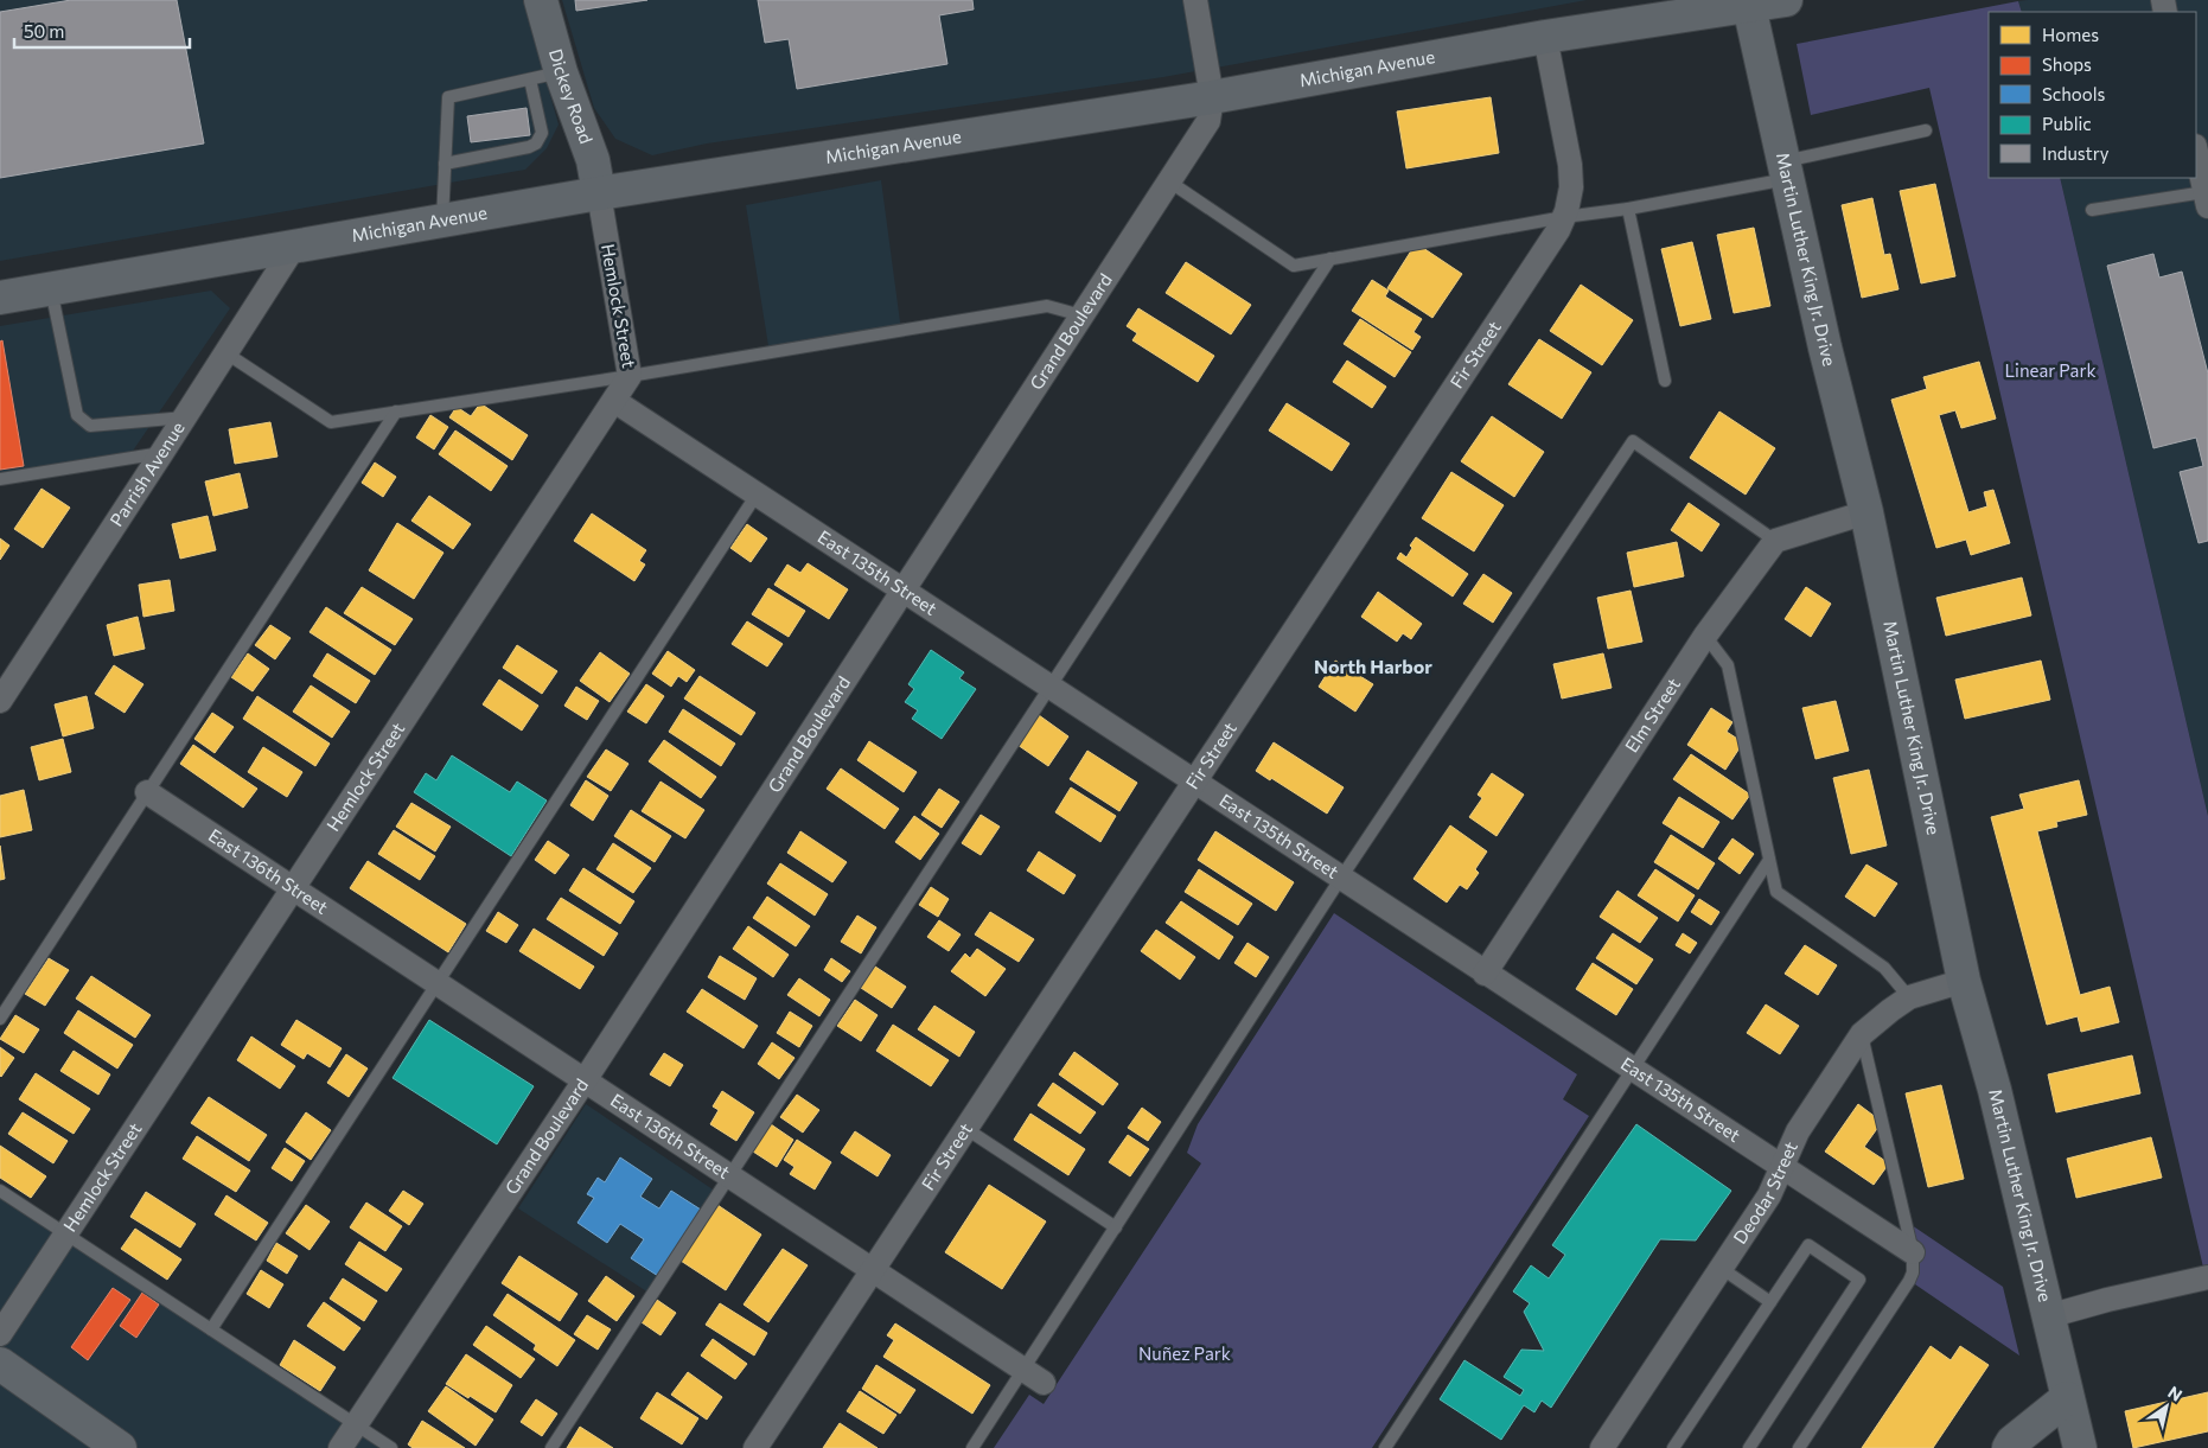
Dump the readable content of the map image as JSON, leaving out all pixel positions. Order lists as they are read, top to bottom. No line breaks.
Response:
{"streets":{"main road":["Michigan Avenue","Dickey Road","Martin Luther King Jr. Drive"],"street":["Hemlock Street","Grand Boulevard","Fir Street","Parrish Avenue","East 135th Street","Elm Street","East 136th Street","Deodar Street"]},"crossings":[["Michigan Avenue","Dickey Road"],["Michigan Avenue","Martin Luther King Jr. Drive"],["Michigan Avenue","Hemlock Street"],["Michigan Avenue","Grand Boulevard"],["Michigan Avenue","Fir Street"],["Michigan Avenue","Parrish Avenue"],["Dickey Road","Hemlock Street"],["Martin Luther King Jr. Drive","Deodar Street"],["Hemlock Street","East 135th Street"],["Hemlock Street","East 136th Street"],["Grand Boulevard","East 135th Street"],["Grand Boulevard","East 136th Street"],["Fir Street","East 135th Street"],["Fir Street","East 136th Street"],["East 135th Street","Elm Street"],["East 135th Street","Deodar Street"]],"districts":["North Harbor"],"parks":["Linear Park","Nuñez Park"],"legend":["Homes","Shops","Schools","Public","Industry"],"scale_bar":"50 m","north":"top right"}
